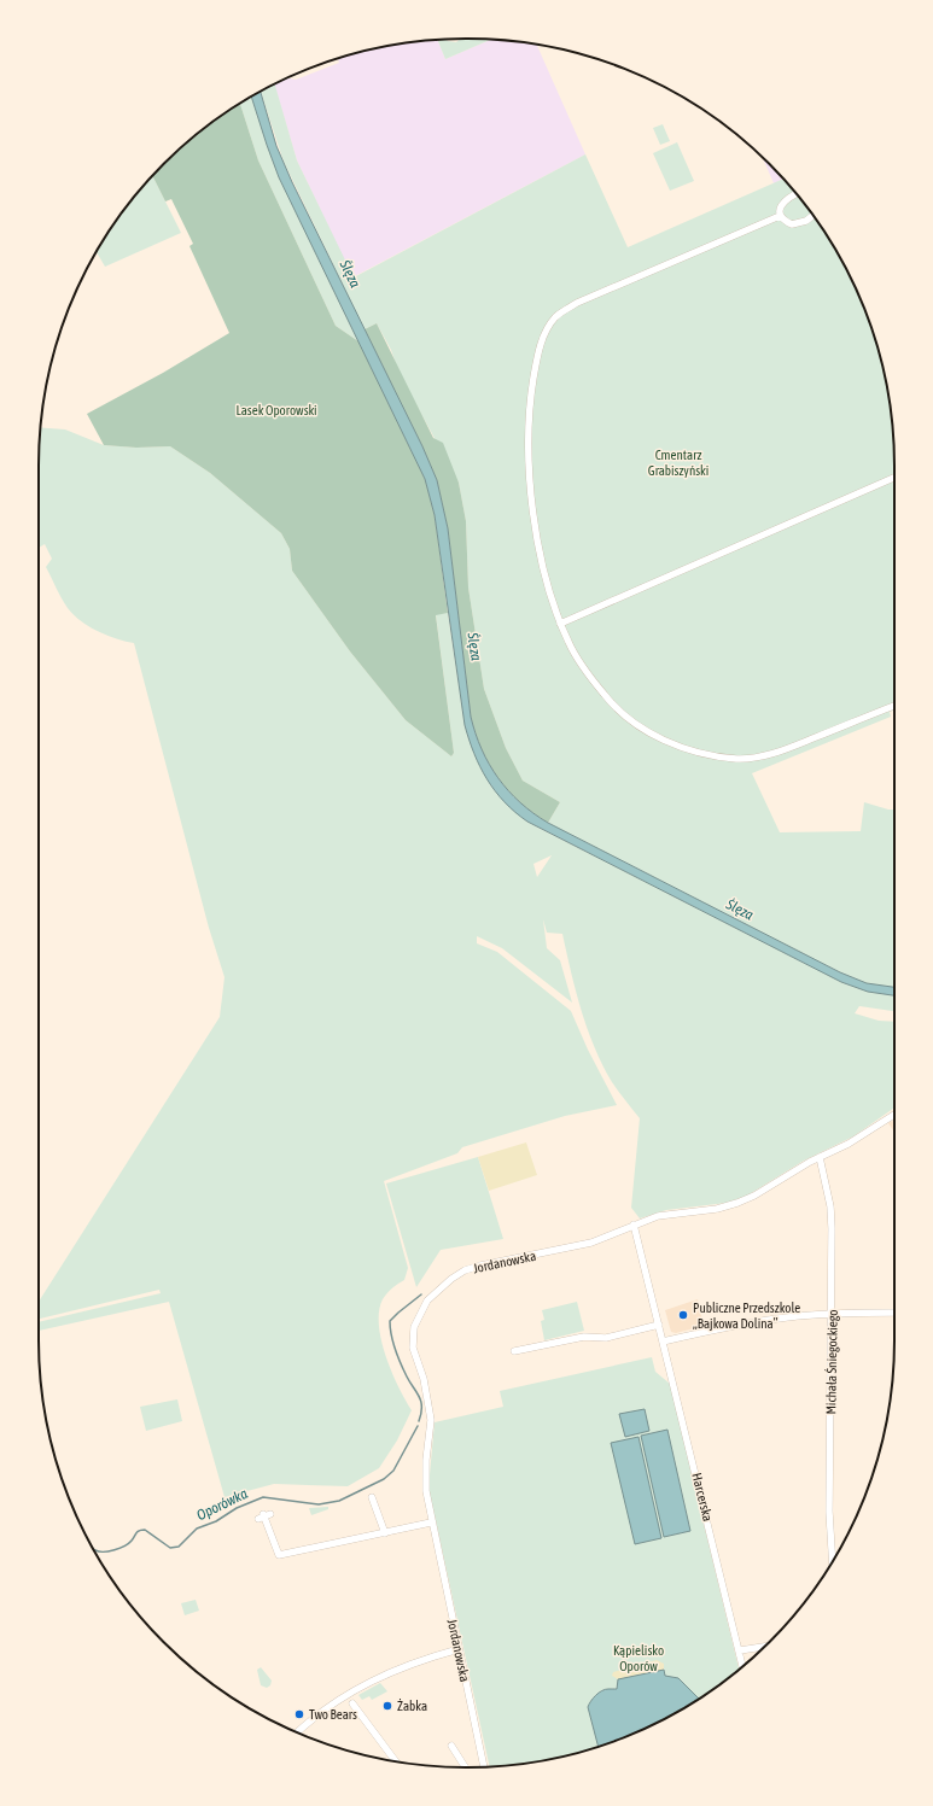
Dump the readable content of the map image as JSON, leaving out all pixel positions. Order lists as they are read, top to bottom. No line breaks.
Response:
{"streets":{"street":["Jordanowska","Michała Śniegockiego","Harcerska"]},"crossings":[["Jordanowska","Michała Śniegockiego"],["Jordanowska","Harcerska"]],"water":["Ślęza","Oporówka"],"parks":["Lasek Oporowski","Cmentarz Grabiszyński","Kąpielisko Oporów"],"places":["Publiczne Przedszkole „Bajkowa Dolina”","Żabka","Two Bears"]}
